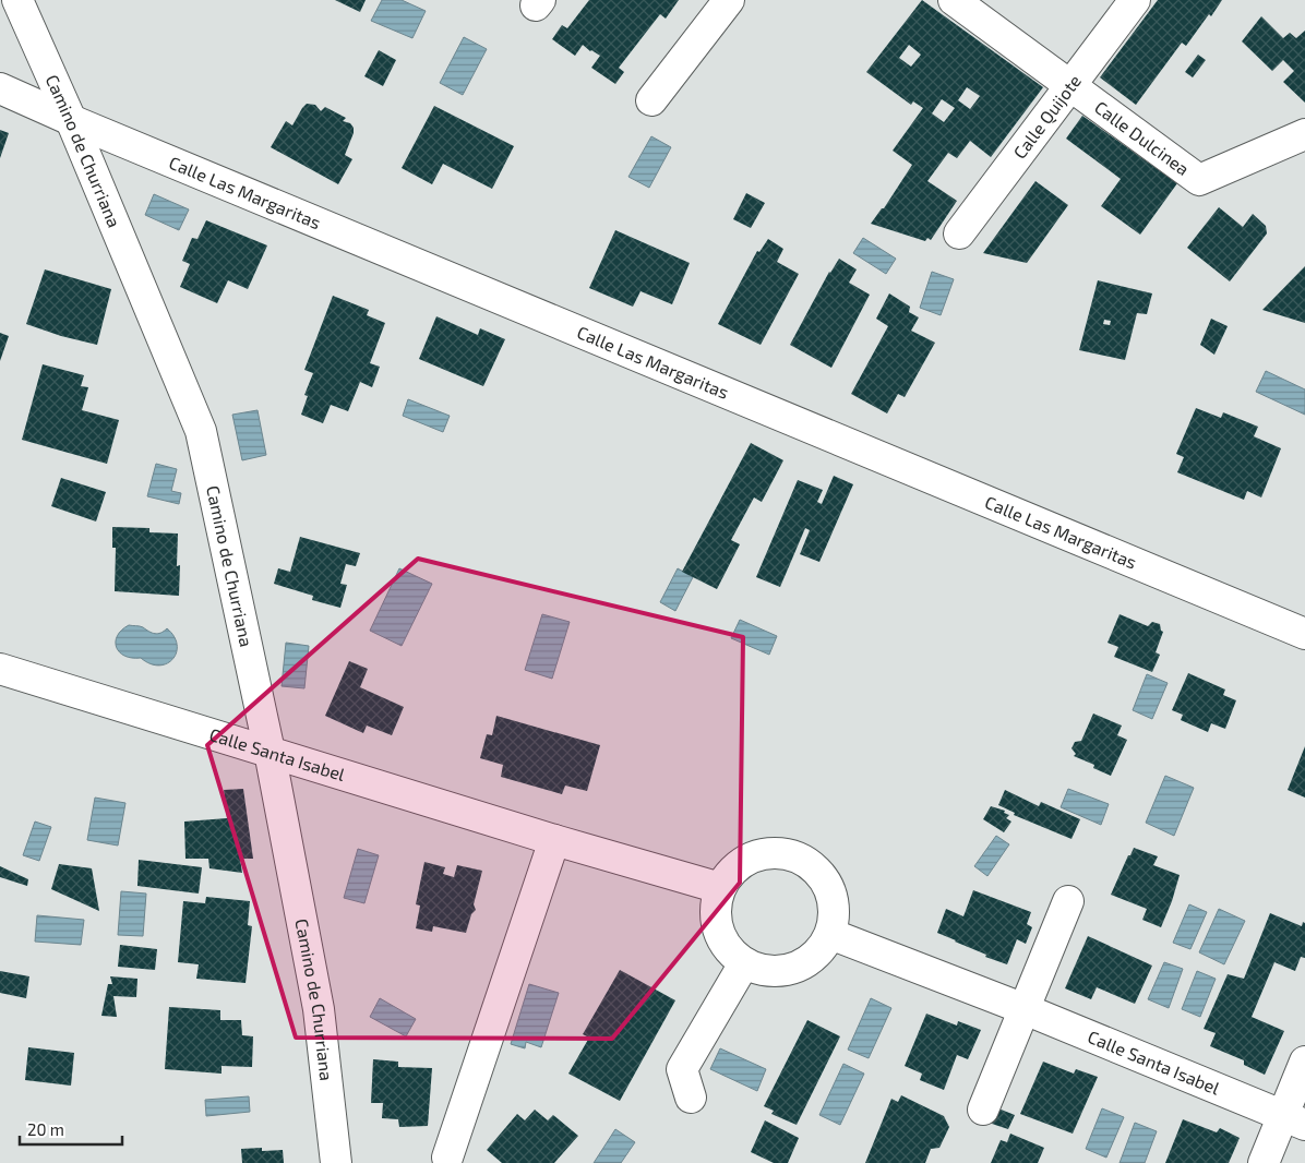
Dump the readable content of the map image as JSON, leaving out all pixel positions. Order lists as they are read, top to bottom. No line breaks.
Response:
{"streets":{"street":["Calle Quijote","Calle Dulcinea","Camino de Churriana","Calle Las Margaritas","Calle Santa Isabel"]},"crossings":[["Calle Quijote","Calle Dulcinea"],["Camino de Churriana","Calle Las Margaritas"],["Camino de Churriana","Calle Santa Isabel"]],"scale_bar":"20 m"}
